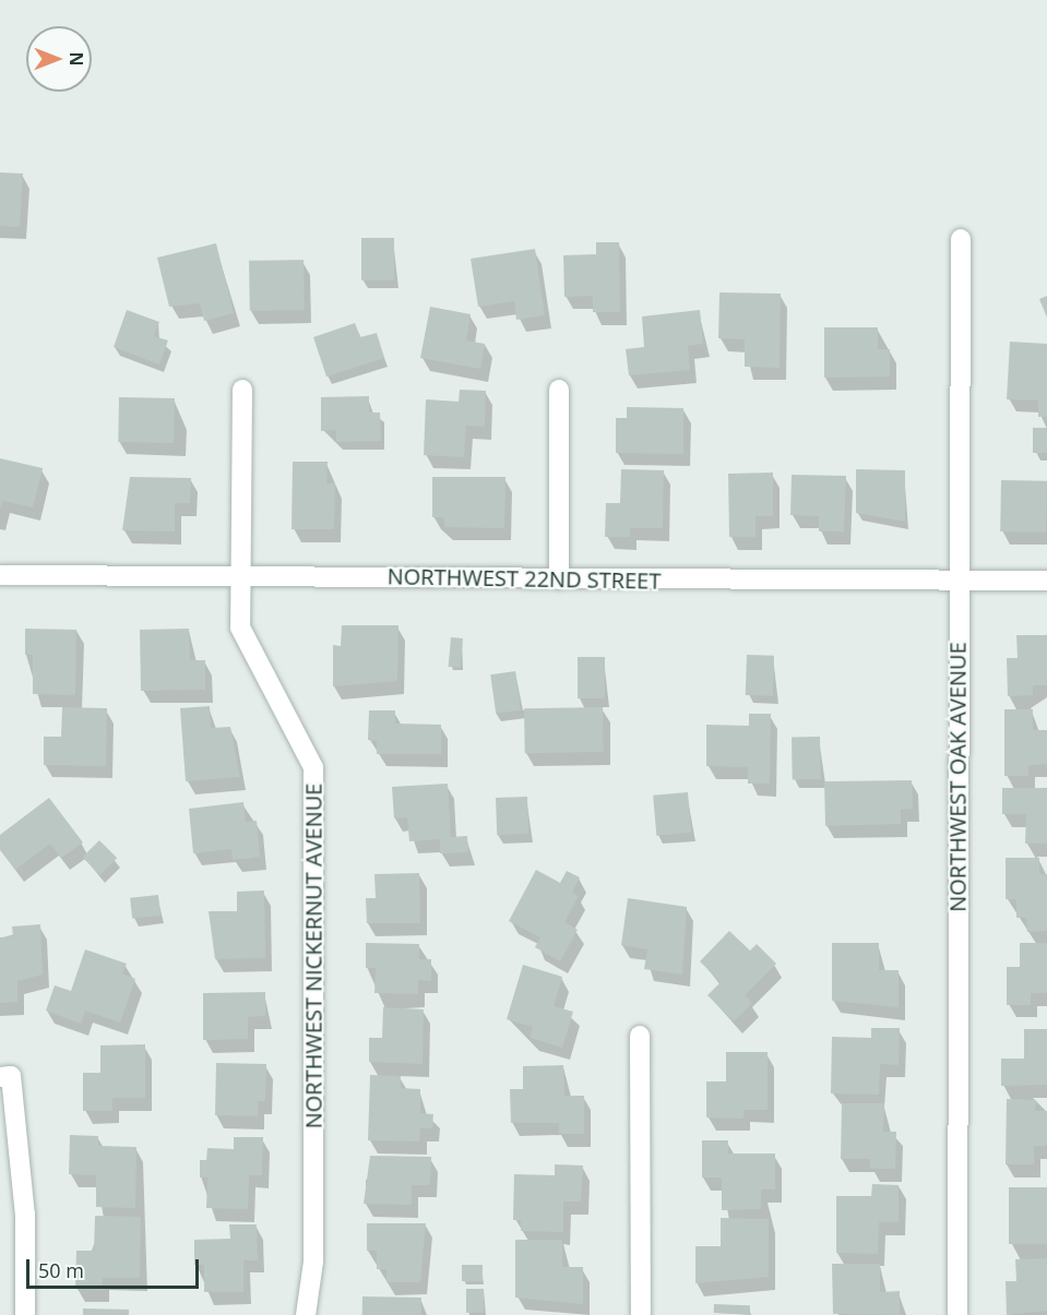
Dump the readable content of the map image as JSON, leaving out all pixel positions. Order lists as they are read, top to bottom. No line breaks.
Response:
{"streets":{"street":["NORTHWEST 22ND STREET","NORTHWEST OAK AVENUE","NORTHWEST NICKERNUT AVENUE"]},"crossings":[["NORTHWEST 22ND STREET","NORTHWEST OAK AVENUE"],["NORTHWEST 22ND STREET","NORTHWEST NICKERNUT AVENUE"]],"scale_bar":"50 m","north":"right"}
